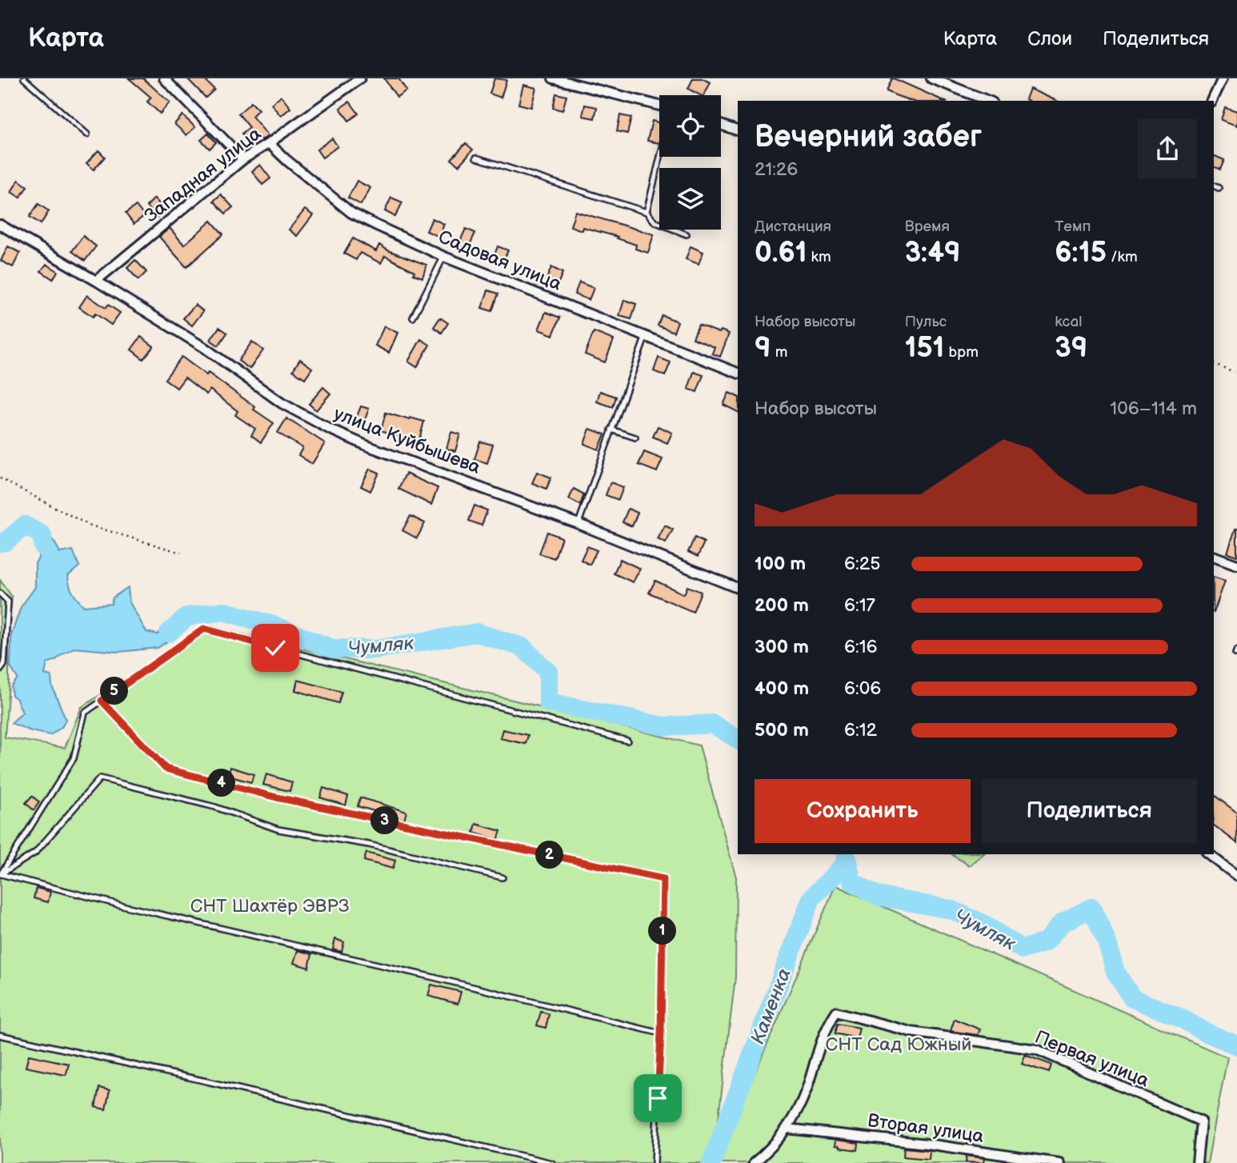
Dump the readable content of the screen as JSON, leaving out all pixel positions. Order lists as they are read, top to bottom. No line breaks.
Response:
{"streets":{"street":["Западная улица","Садовая улица","улица Куйбышева","Первая улица","Вторая улица"]},"crossings":[["Западная улица","Садовая улица"],["Западная улица","улица Куйбышева"],["Первая улица","Вторая улица"]],"water":["Чумляк","Каменка"],"parks":["СНТ Шахтёр ЭВРЗ","СНТ Сад Южный"],"page":{"header":"Карта","nav":["Карта","Слои","Поделиться"],"heading":["Вечерний забег","21:26"],"stats":[["Дистанция","0.61 km"],["Время","3:49"],["Темп","6:15 /km"],["Набор высоты","9 m"],["Пульс","151 bpm"],["kcal","39"]],"chart":["Набор высоты","106–114 m"],"list":[{"name":"100 m","note":"6:25"},{"name":"200 m","note":"6:17"},{"name":"300 m","note":"6:16"},{"name":"400 m","note":"6:06"},{"name":"500 m","note":"6:12"}],"pins":["5","4","3","2","1"],"buttons":["Сохранить","Поделиться"]}}
